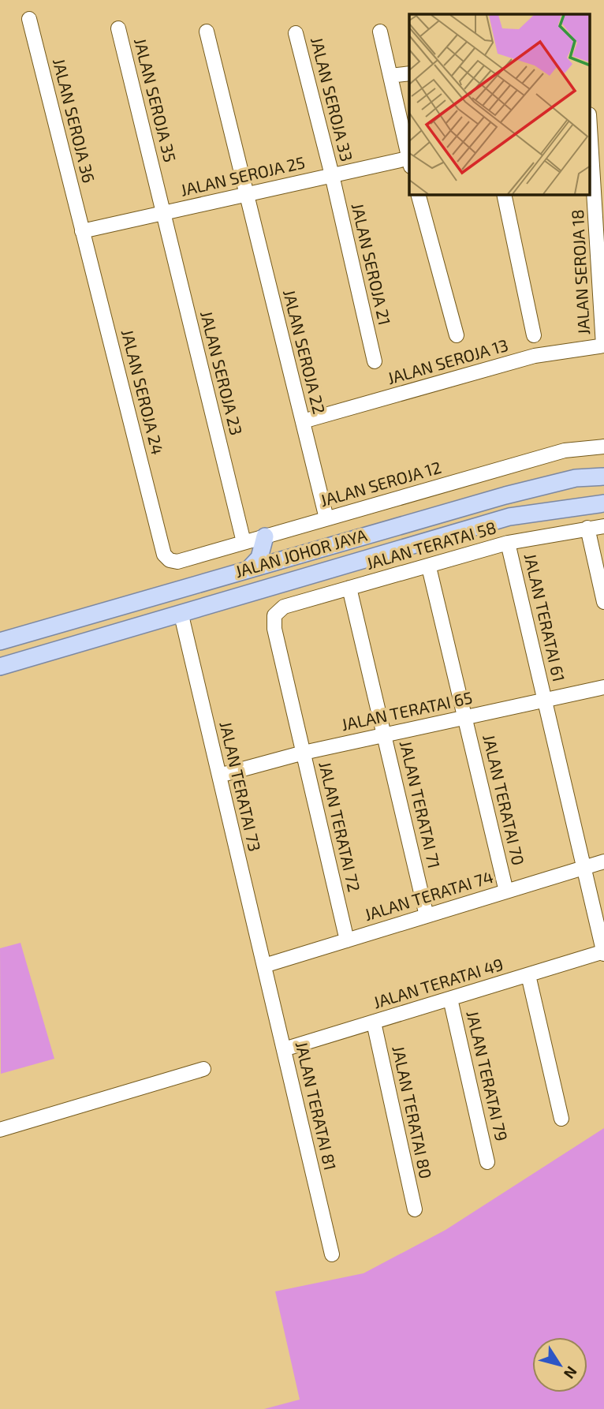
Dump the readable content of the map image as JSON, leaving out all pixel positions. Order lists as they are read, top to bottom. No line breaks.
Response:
{"streets":{"main road":["JALAN JOHOR JAYA"],"street":["JALAN SEROJA 33","JALAN SEROJA 35","JALAN SEROJA 36","JALAN SEROJA 25","JALAN SEROJA 21","JALAN SEROJA 18","JALAN SEROJA 22","JALAN SEROJA 13","JALAN SEROJA 23","JALAN SEROJA 24","JALAN SEROJA 12","JALAN TERATAI 58","JALAN TERATAI 61","JALAN TERATAI 65","JALAN TERATAI 73","JALAN TERATAI 70","JALAN TERATAI 71","JALAN TERATAI 72","JALAN TERATAI 74","JALAN TERATAI 49","JALAN TERATAI 79","JALAN TERATAI 81","JALAN TERATAI 80"]},"crossings":[["JALAN SEROJA 33","JALAN SEROJA 25"],["JALAN SEROJA 33","JALAN SEROJA 21"],["JALAN SEROJA 35","JALAN SEROJA 25"],["JALAN SEROJA 35","JALAN SEROJA 23"],["JALAN SEROJA 36","JALAN SEROJA 25"],["JALAN SEROJA 36","JALAN SEROJA 24"],["JALAN SEROJA 25","JALAN SEROJA 21"],["JALAN SEROJA 25","JALAN SEROJA 22"],["JALAN SEROJA 25","JALAN SEROJA 23"],["JALAN SEROJA 25","JALAN SEROJA 24"],["JALAN SEROJA 18","JALAN SEROJA 13"],["JALAN SEROJA 22","JALAN SEROJA 13"],["JALAN SEROJA 22","JALAN SEROJA 12"],["JALAN SEROJA 23","JALAN SEROJA 12"],["JALAN SEROJA 24","JALAN SEROJA 12"],["JALAN TERATAI 58","JALAN TERATAI 61"],["JALAN TERATAI 58","JALAN TERATAI 70"],["JALAN TERATAI 58","JALAN TERATAI 71"],["JALAN TERATAI 58","JALAN TERATAI 72"],["JALAN JOHOR JAYA","JALAN TERATAI 73"],["JALAN TERATAI 61","JALAN TERATAI 65"],["JALAN TERATAI 61","JALAN TERATAI 74"],["JALAN TERATAI 61","JALAN TERATAI 49"],["JALAN TERATAI 65","JALAN TERATAI 73"],["JALAN TERATAI 65","JALAN TERATAI 70"],["JALAN TERATAI 65","JALAN TERATAI 71"],["JALAN TERATAI 65","JALAN TERATAI 72"],["JALAN TERATAI 73","JALAN TERATAI 74"],["JALAN TERATAI 73","JALAN TERATAI 81"],["JALAN TERATAI 70","JALAN TERATAI 74"],["JALAN TERATAI 71","JALAN TERATAI 74"],["JALAN TERATAI 72","JALAN TERATAI 74"],["JALAN TERATAI 74","JALAN TERATAI 81"],["JALAN TERATAI 49","JALAN TERATAI 79"],["JALAN TERATAI 49","JALAN TERATAI 81"],["JALAN TERATAI 49","JALAN TERATAI 80"]],"north":"bottom right"}
